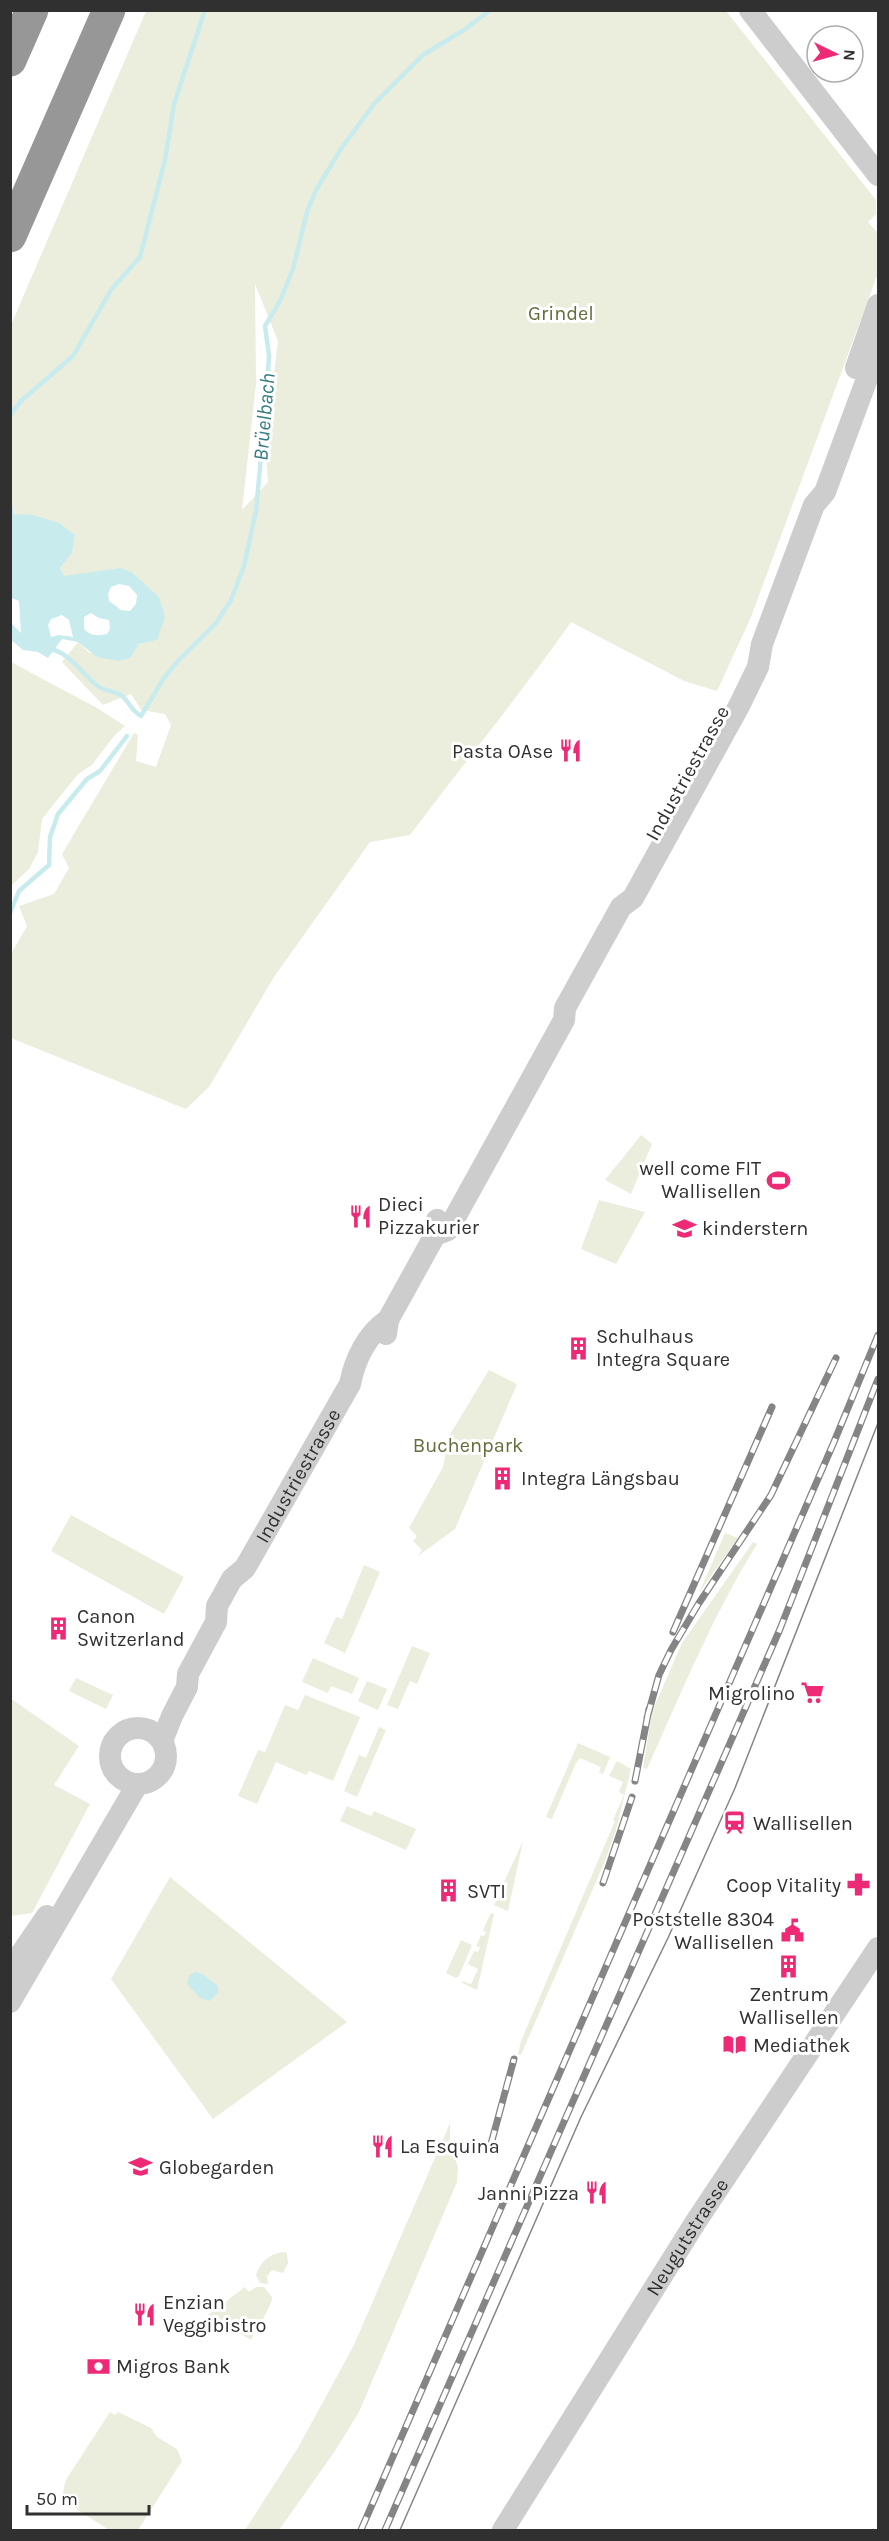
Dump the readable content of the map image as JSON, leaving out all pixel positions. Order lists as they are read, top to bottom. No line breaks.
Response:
{"streets":{"street":["Industriestrasse","Neugutstrasse"]},"water":["Brüelbach"],"parks":["Grindel","Buchenpark"],"places":{"restaurant":["Pasta OAse","Dieci Pizzakurier","La Esquina","Janni Pizza","Enzian Veggibistro"],"sports":["well come FIT Wallisellen"],"school or university":["kinderstern","Globegarden"],"building":["Schulhaus Integra Square","Integra Längsbau","Canon Switzerland","SVTI","Zentrum Wallisellen"],"supermarket":["Migrolino"],"station":["Wallisellen"],"pharmacy":["Coop Vitality"],"public building":["Poststelle 8304 Wallisellen"],"library":["Mediathek"],"bank":["Migros Bank"]},"scale_bar":"50 m","north":"right"}
